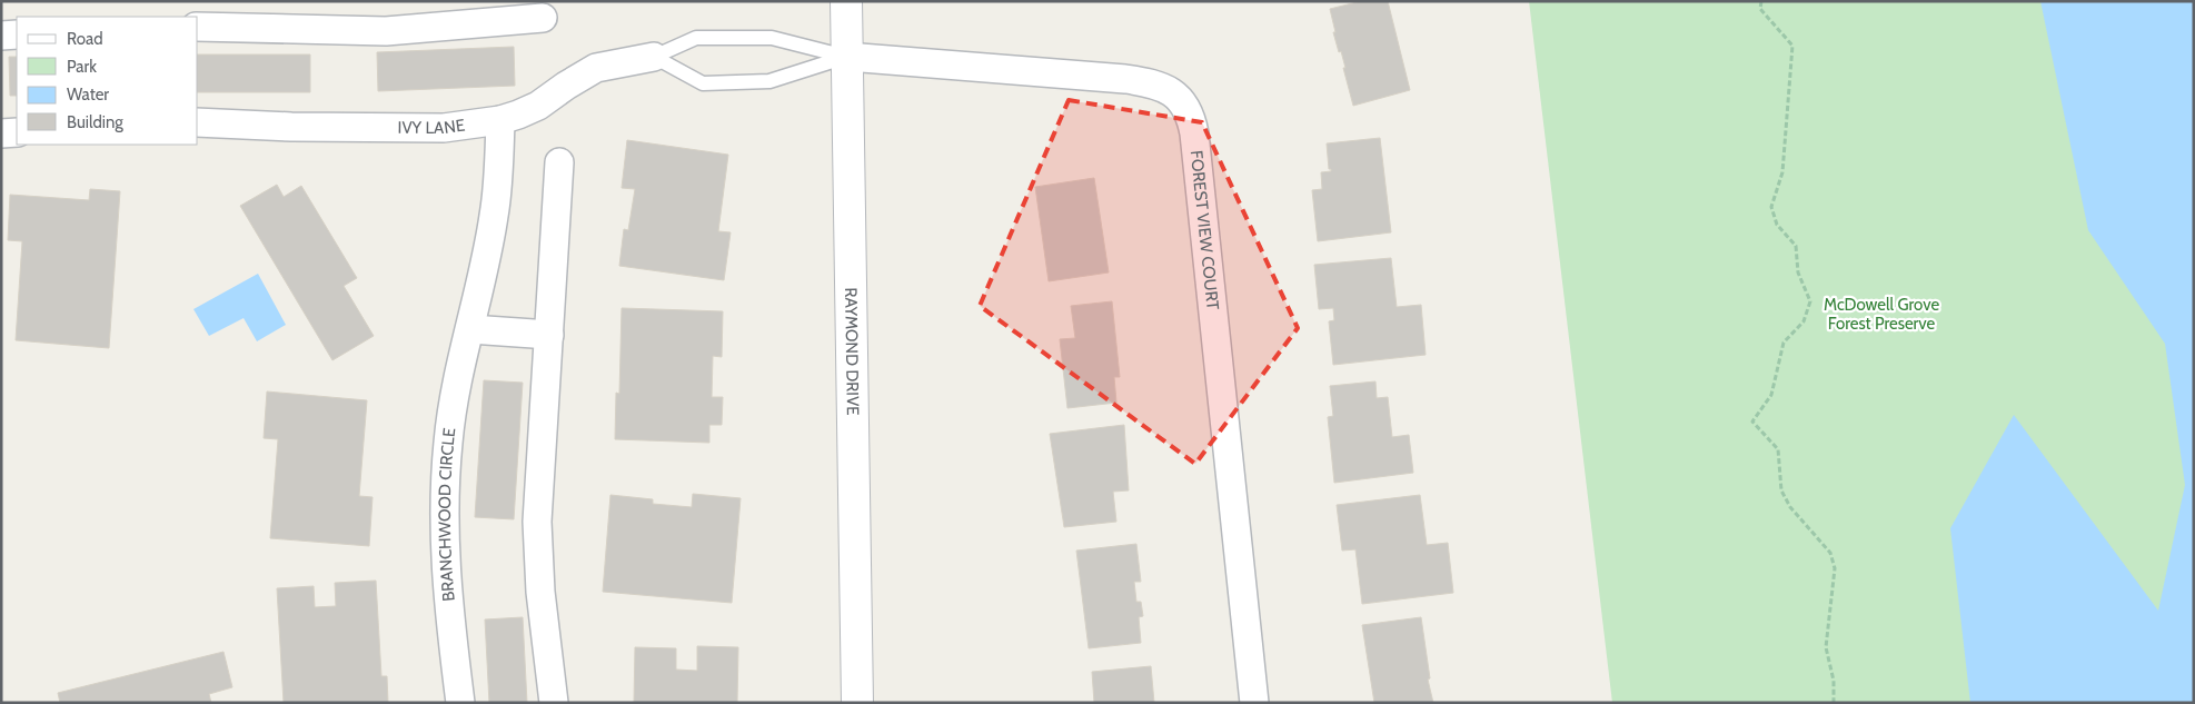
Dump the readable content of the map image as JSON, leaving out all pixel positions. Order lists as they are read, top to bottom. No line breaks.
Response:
{"streets":{"street":["IVY LANE","FOREST VIEW COURT","RAYMOND DRIVE","BRANCHWOOD CIRCLE"]},"crossings":[["IVY LANE","FOREST VIEW COURT"],["IVY LANE","RAYMOND DRIVE"],["IVY LANE","BRANCHWOOD CIRCLE"],["FOREST VIEW COURT","RAYMOND DRIVE"]],"parks":["McDowell Grove Forest Preserve"],"legend":["Road","Park","Water","Building"]}
